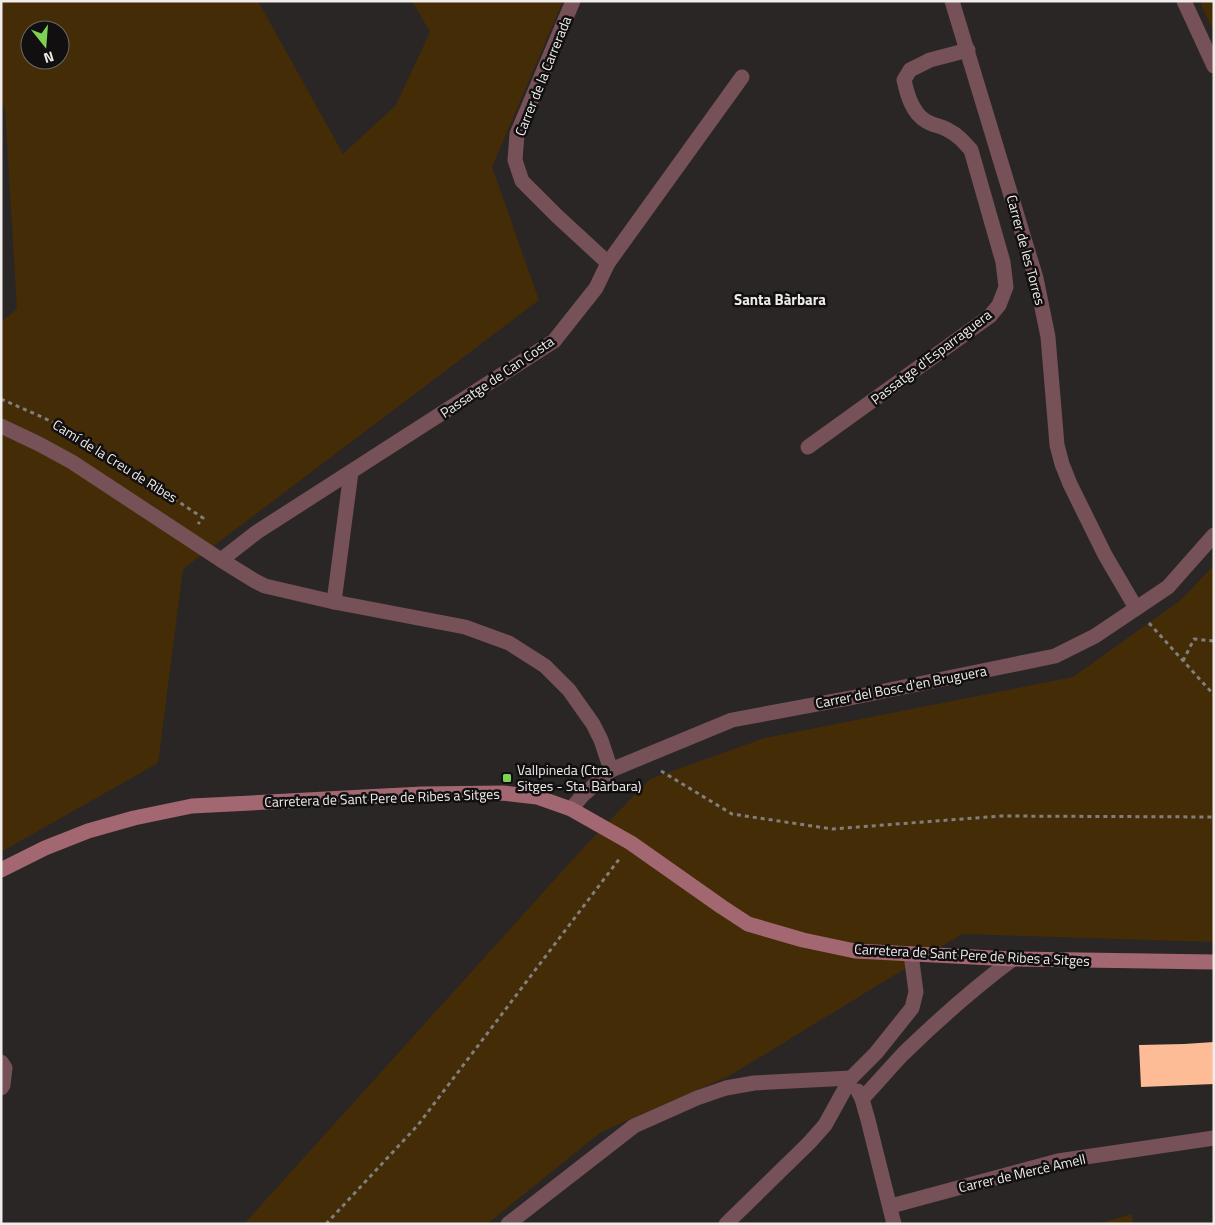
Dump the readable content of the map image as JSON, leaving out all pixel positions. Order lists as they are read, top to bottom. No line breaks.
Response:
{"streets":{"street":["Carrer de la Carrerada","Carrer de les Torres","Passatge d'Esparraguera","Passatge de Can Costa","Camí de la Creu de Ribes","Carrer del Bosc d'en Bruguera","Carretera de Sant Pere de Ribes a Sitges","Carrer de Mercè Amell"]},"crossings":[["Carrer de la Carrerada","Passatge de Can Costa"],["Carrer de les Torres","Passatge d'Esparraguera"],["Carrer de les Torres","Carrer del Bosc d'en Bruguera"],["Passatge de Can Costa","Camí de la Creu de Ribes"],["Camí de la Creu de Ribes","Carrer del Bosc d'en Bruguera"],["Carrer del Bosc d'en Bruguera","Carretera de Sant Pere de Ribes a Sitges"]],"districts":["Santa Bàrbara"],"places":{"transit":["Vallpineda (Ctra. Sitges - Sta. Bàrbara)"]},"north":"bottom"}
